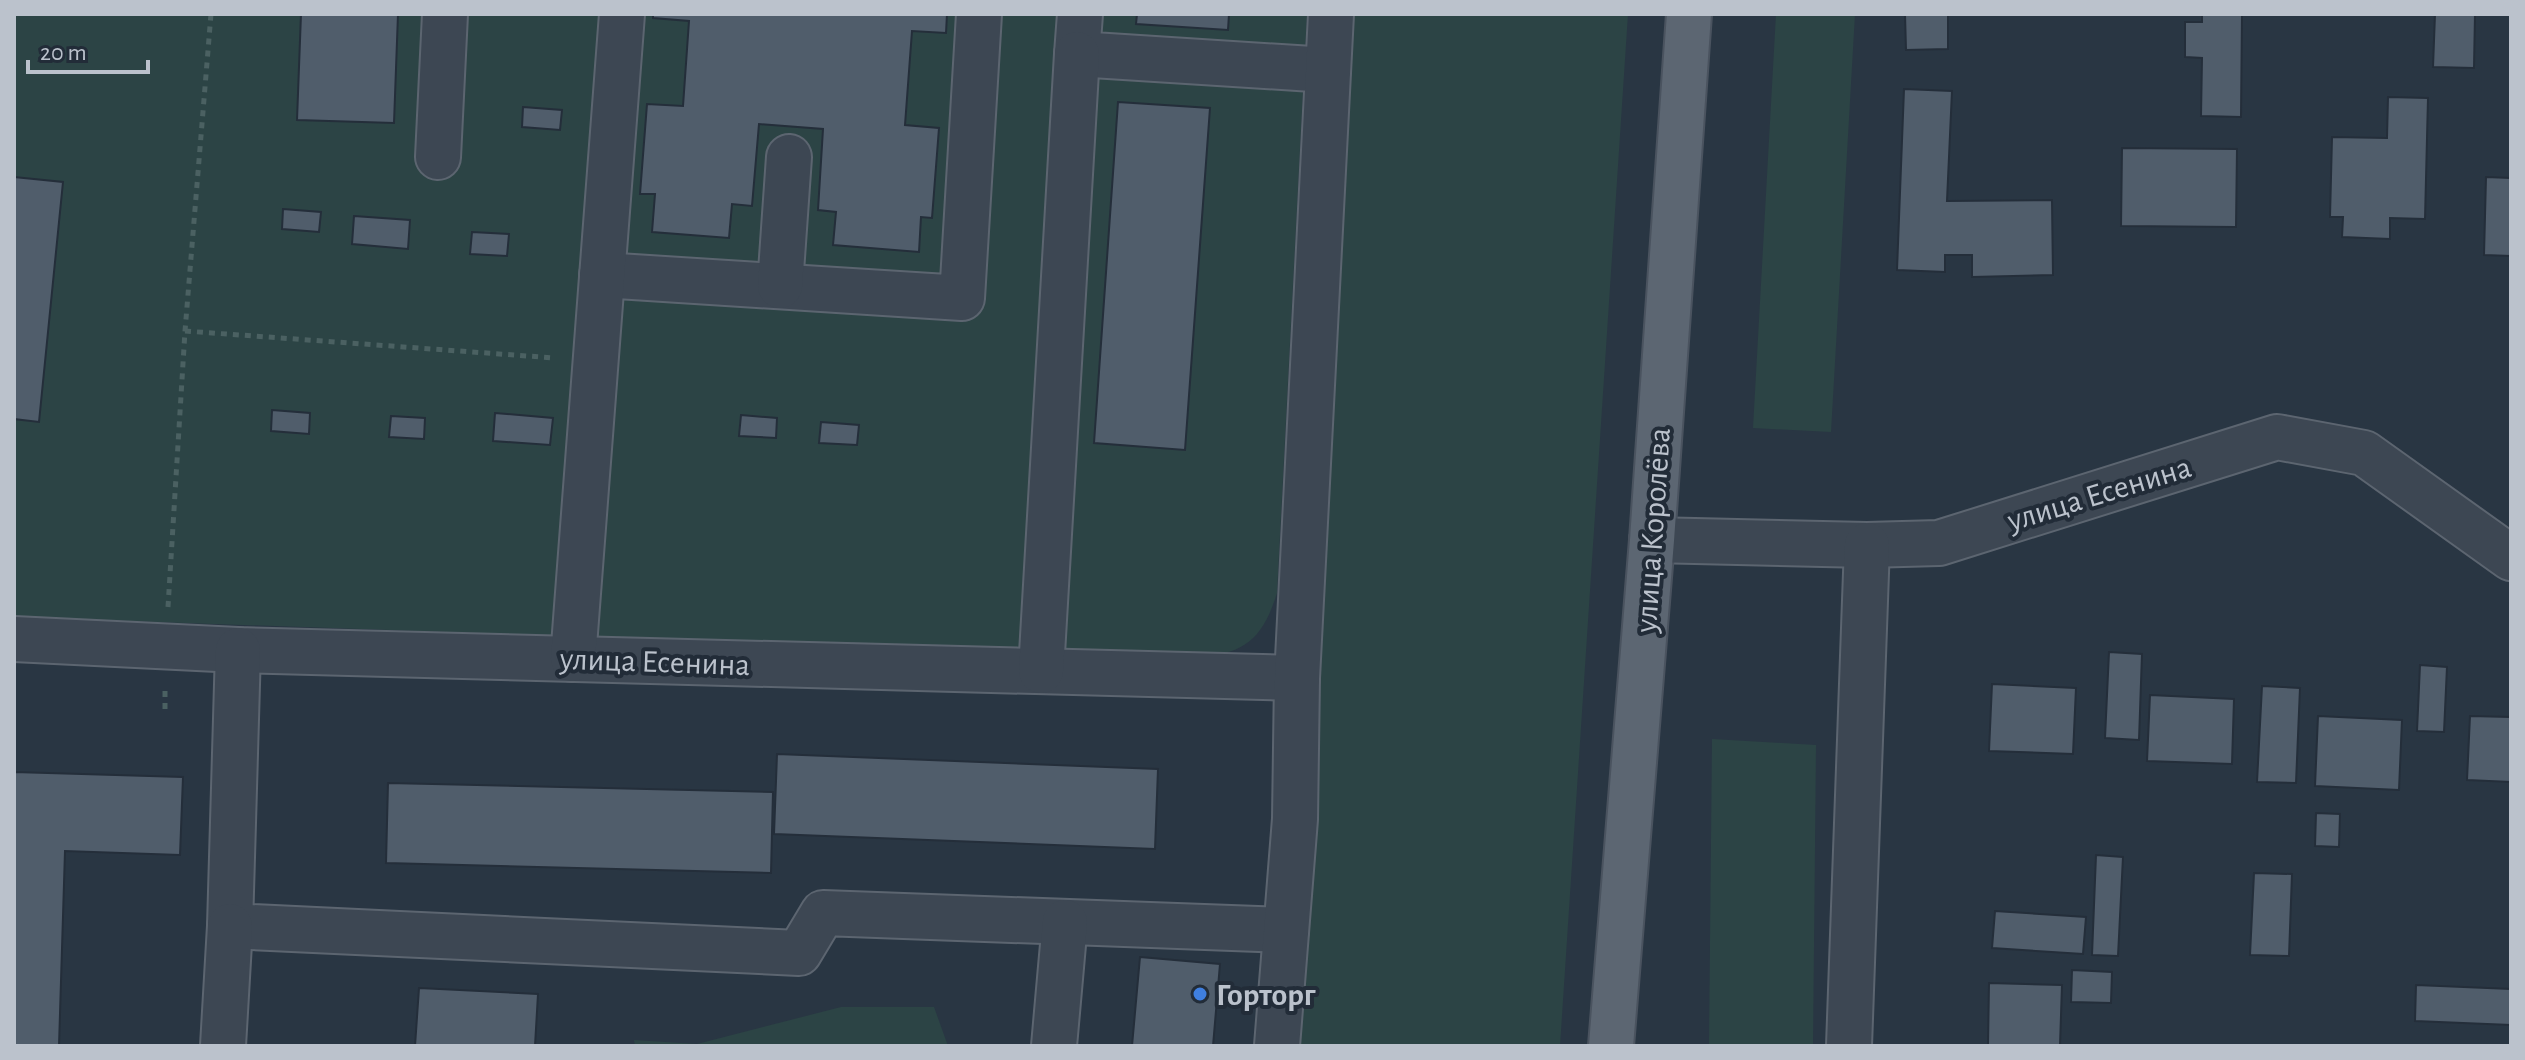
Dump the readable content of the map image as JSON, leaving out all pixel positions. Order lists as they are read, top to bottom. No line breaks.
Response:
{"streets":{"main road":["улица Королёва"],"street":["улица Есенина"]},"crossings":[["улица Есенина","улица Королёва"]],"places":["Горторг"],"scale_bar":"20 m"}
